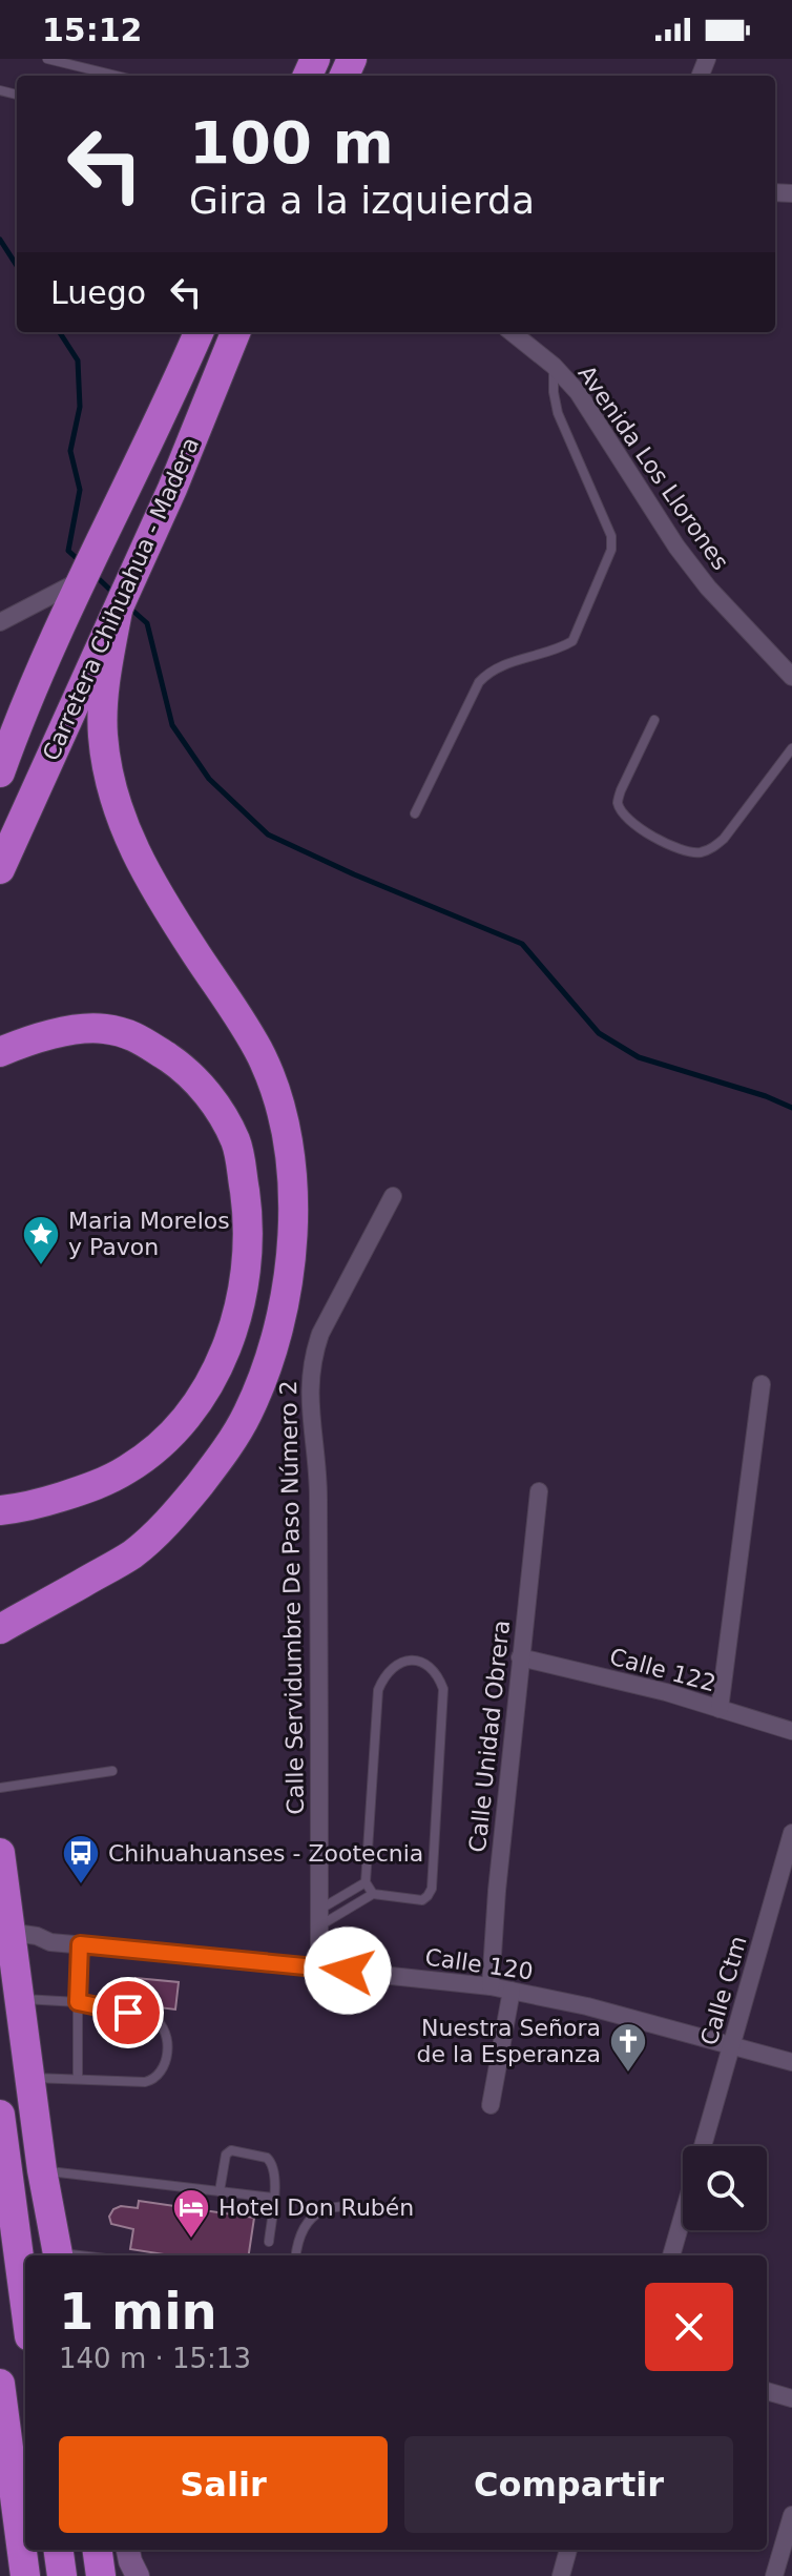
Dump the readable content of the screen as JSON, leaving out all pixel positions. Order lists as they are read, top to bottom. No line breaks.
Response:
{"streets":{"highway":["Carretera Chihuahua - Madera"],"street":["Avenida Los Llorones","Calle Servidumbre De Paso Número 2","Calle 122","Calle Unidad Obrera","Calle 120","Calle Ctm"]},"crossings":[["Calle Servidumbre De Paso Número 2","Calle 120"],["Calle 122","Calle Unidad Obrera"],["Calle Unidad Obrera","Calle 120"],["Calle 120","Calle Ctm"]],"places":{"place":["Maria Morelos y Pavon"],"bus stop":["Chihuahuanses - Zootecnia"],"church":["Nuestra Señora de la Esperanza"],"hotel":["Hotel Don Rubén"]},"page":{"status":"15:12","turn":["100 m","Gira a la izquierda"],"then":"Luego","heading":["1 min","140 m · 15:13"],"buttons":["Salir","Compartir"]}}
